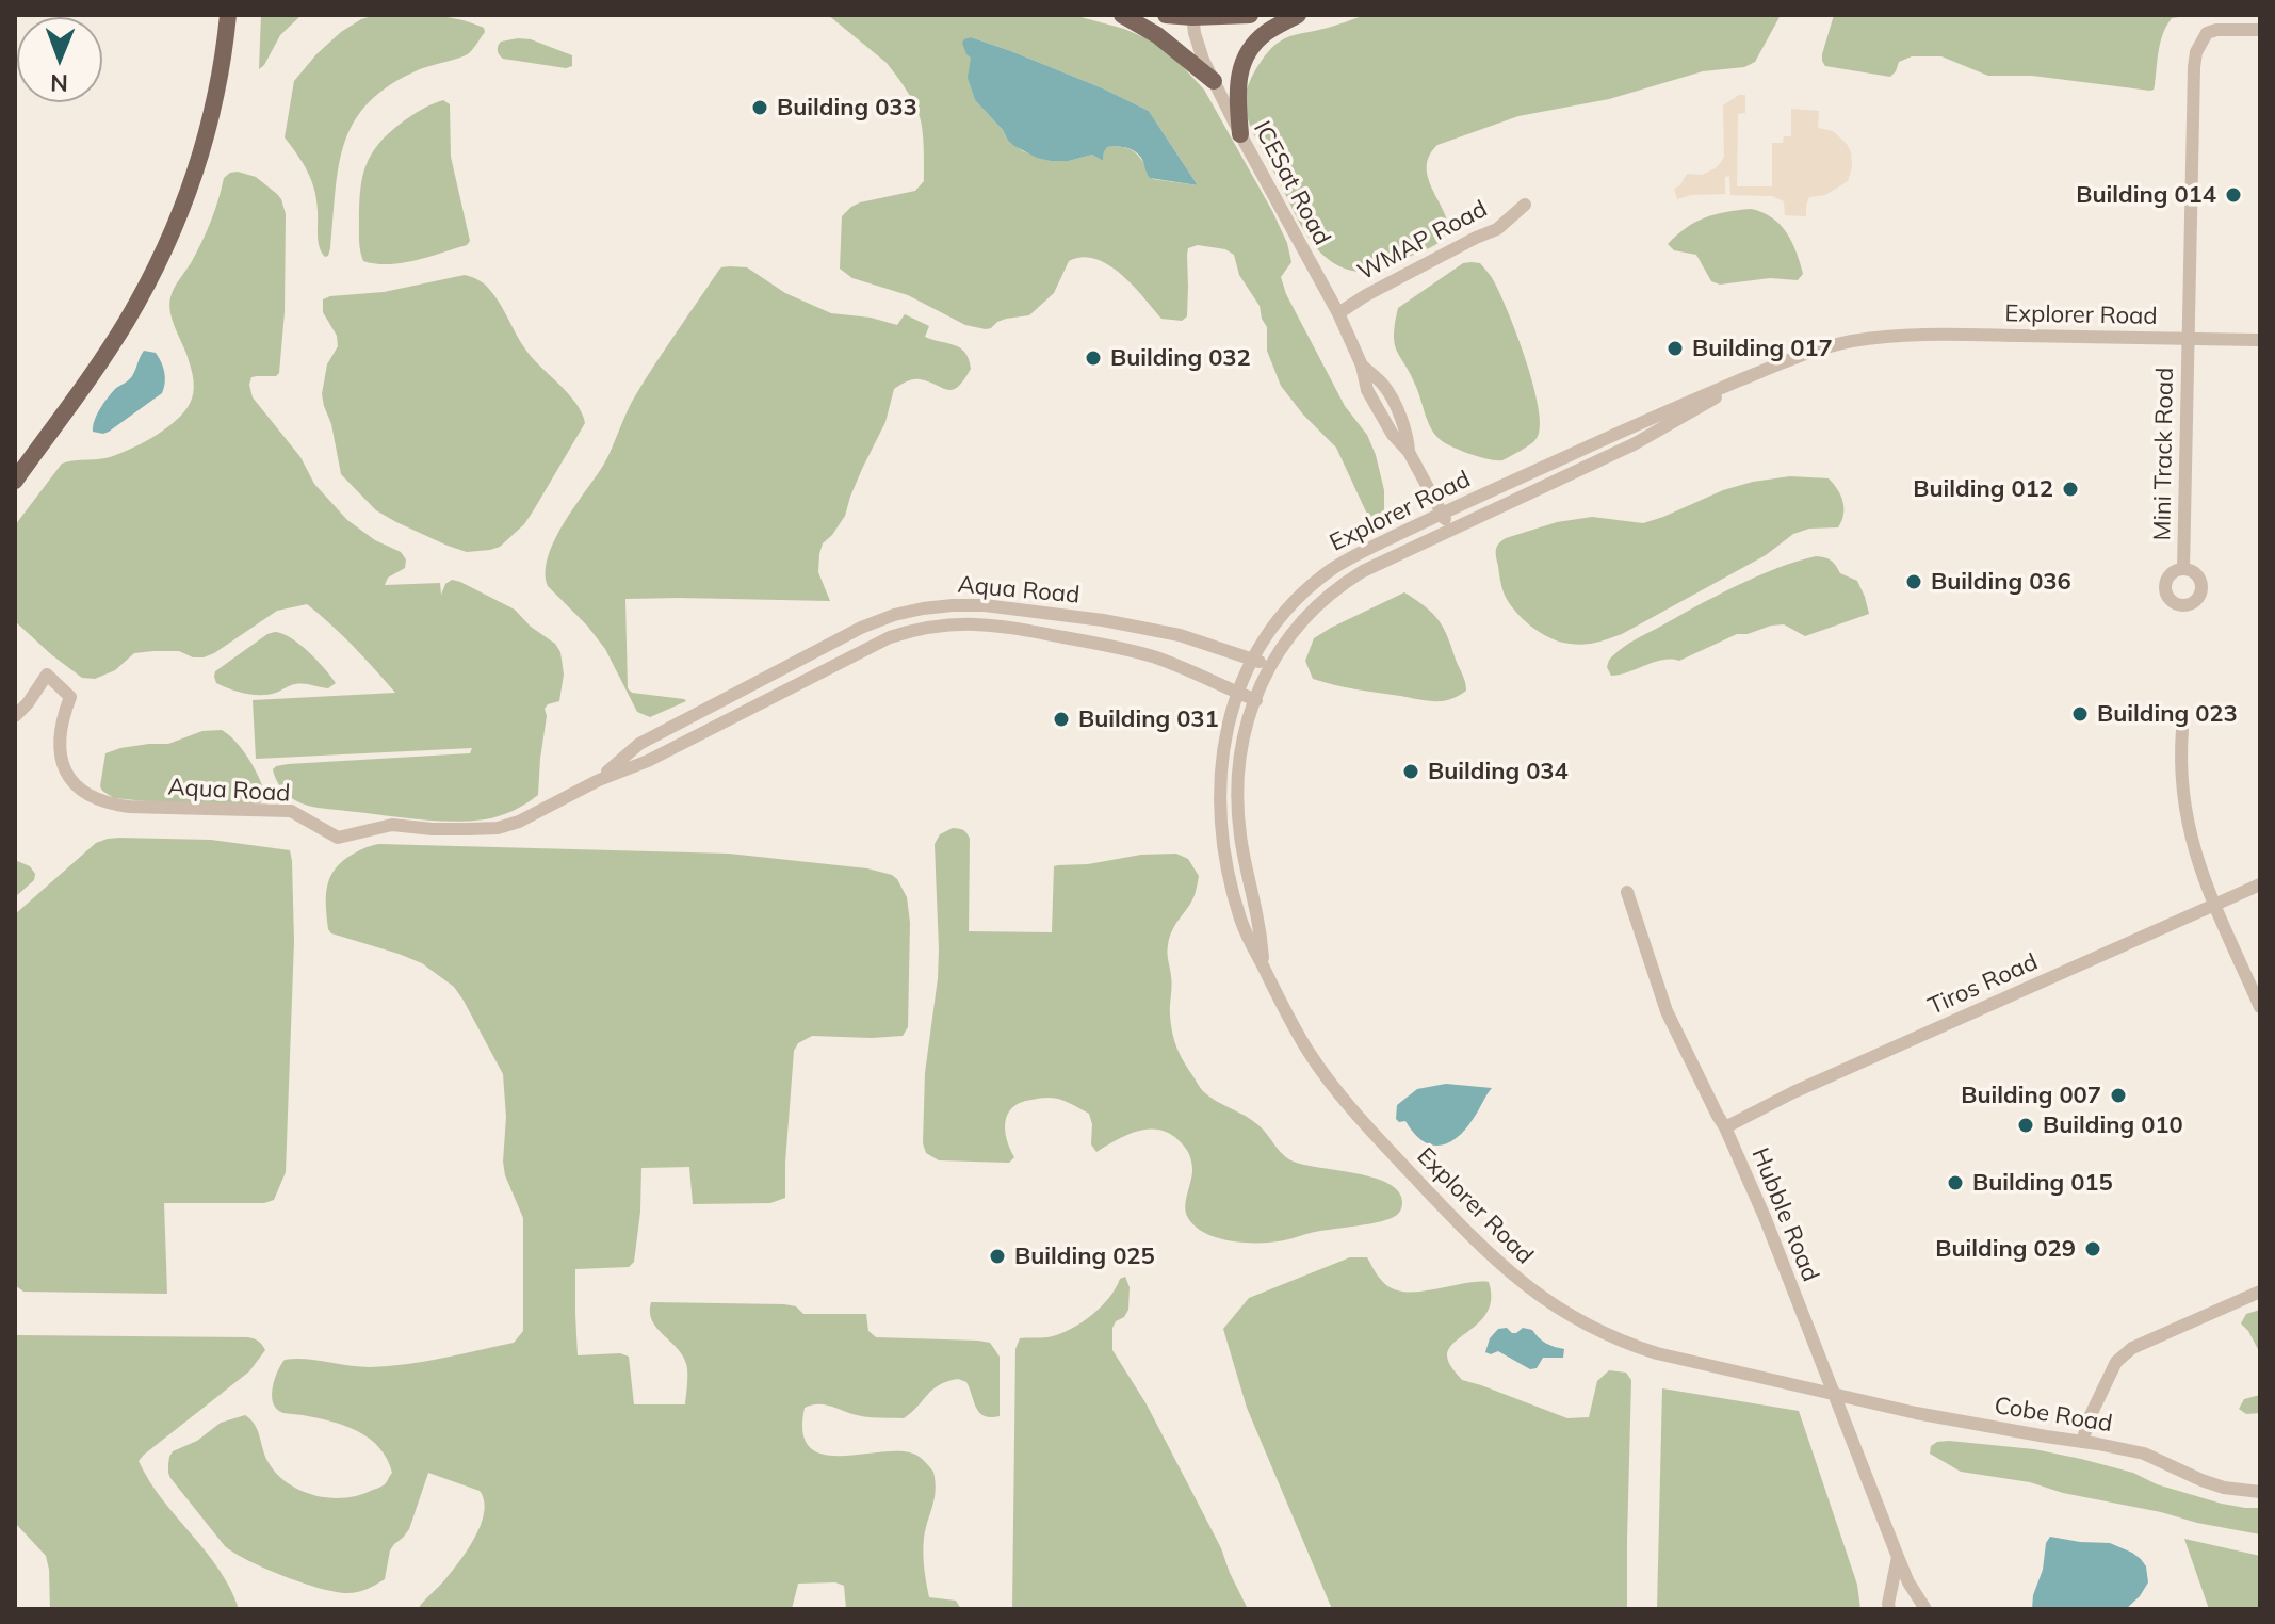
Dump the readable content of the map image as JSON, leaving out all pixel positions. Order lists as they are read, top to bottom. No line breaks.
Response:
{"streets":{"street":["ICESat Road","WMAP Road","Explorer Road","Mini Track Road","Aqua Road","Tiros Road","Hubble Road","Cobe Road"]},"crossings":[["ICESat Road","WMAP Road"],["ICESat Road","Explorer Road"],["Explorer Road","Mini Track Road"],["Explorer Road","Aqua Road"],["Explorer Road","Hubble Road"],["Explorer Road","Cobe Road"],["Tiros Road","Hubble Road"],["Hubble Road","Cobe Road"]],"places":["Building 033","Building 014","Building 017","Building 032","Building 012","Building 036","Building 023","Building 031","Building 034","Building 007","Building 010","Building 015","Building 029","Building 025"],"north":"bottom"}
